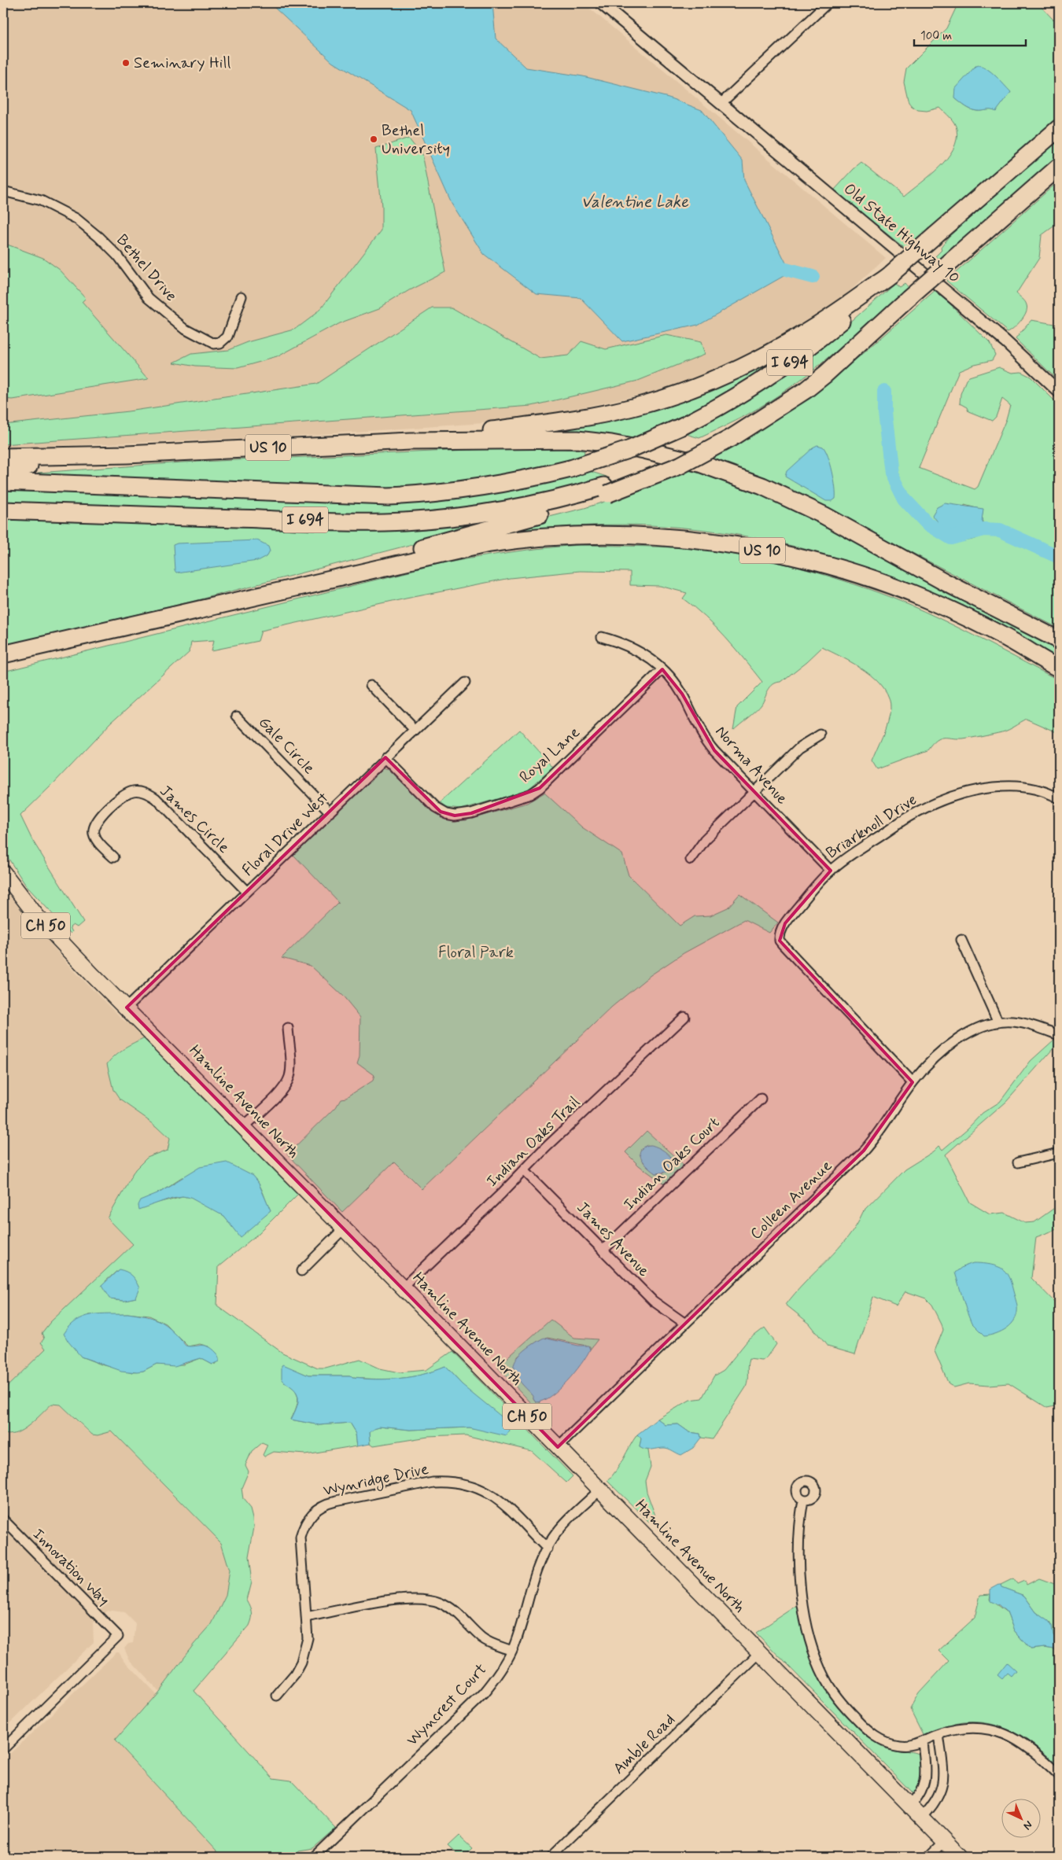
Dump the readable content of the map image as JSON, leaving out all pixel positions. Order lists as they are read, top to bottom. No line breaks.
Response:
{"streets":{"highway":["I 694","US 10"],"main road":["CH 50","Hamline Avenue North"],"street":["Old State Highway 10","Bethel Drive","Gale Circle","Royal Lane","Norma Avenue","James Circle","Briarknoll Drive","Floral Drive West","Indian Oaks Trail","Indian Oaks Court","Colleen Avenue","James Avenue","Wynridge Drive","Innovation Way","Wyncrest Court","Amble Road"]},"crossings":[["Gale Circle","Floral Drive West"],["Royal Lane","Norma Avenue"],["Royal Lane","Floral Drive West"],["Norma Avenue","Briarknoll Drive"],["James Circle","Floral Drive West"],["Briarknoll Drive","Colleen Avenue"],["Floral Drive West","Hamline Avenue North"],["Hamline Avenue North","Indian Oaks Trail"],["Hamline Avenue North","Colleen Avenue"],["Hamline Avenue North","Wyncrest Court"],["Hamline Avenue North","Amble Road"],["Indian Oaks Trail","James Avenue"],["Indian Oaks Court","James Avenue"],["Colleen Avenue","James Avenue"],["Wynridge Drive","Wyncrest Court"]],"water":["Valentine Lake"],"parks":["Floral Park"],"places":["Seminary Hill","Bethel University"],"scale_bar":"100 m","north":"bottom right"}
